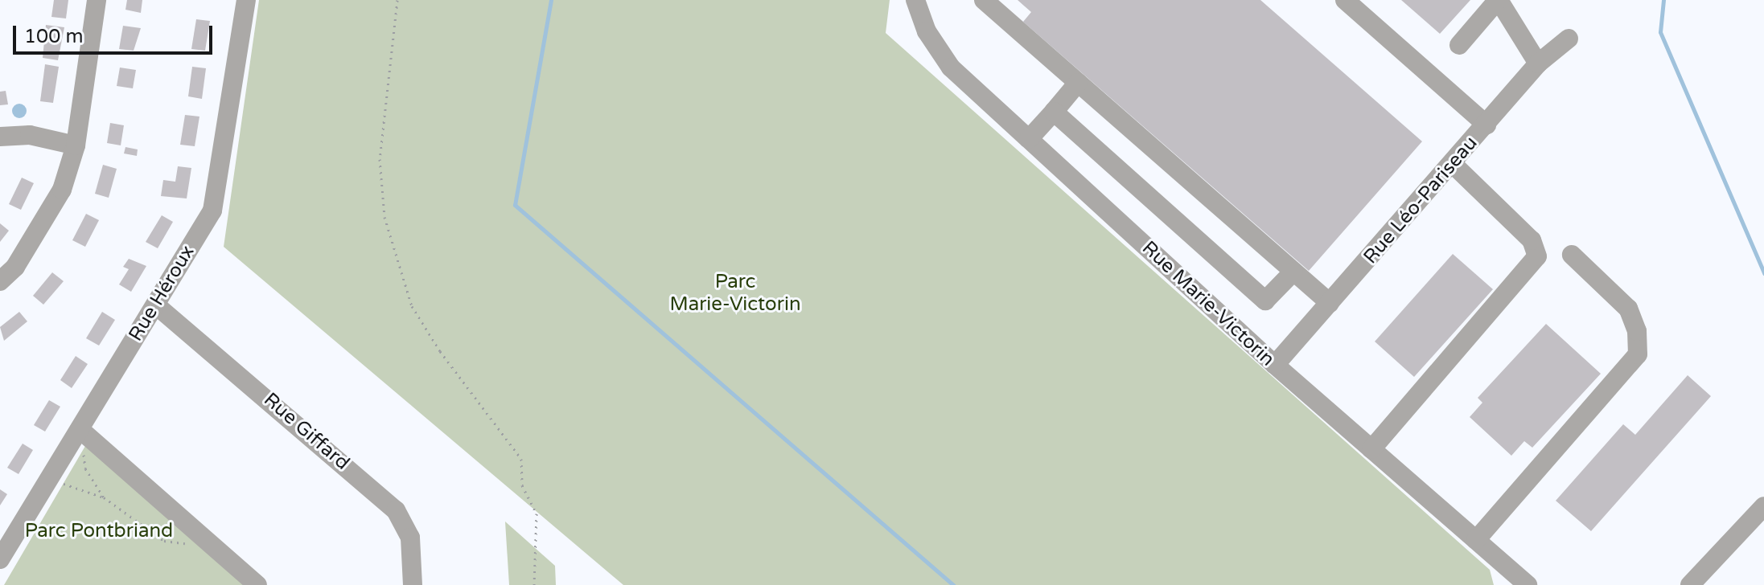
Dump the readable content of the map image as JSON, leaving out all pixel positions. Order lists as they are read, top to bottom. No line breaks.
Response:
{"streets":{"street":["Rue Léo-Pariseau","Rue Héroux","Rue Marie-Victorin","Rue Giffard"]},"crossings":[["Rue Léo-Pariseau","Rue Marie-Victorin"],["Rue Héroux","Rue Giffard"]],"parks":["Parc Marie-Victorin","Parc Pontbriand"],"scale_bar":"100 m"}
